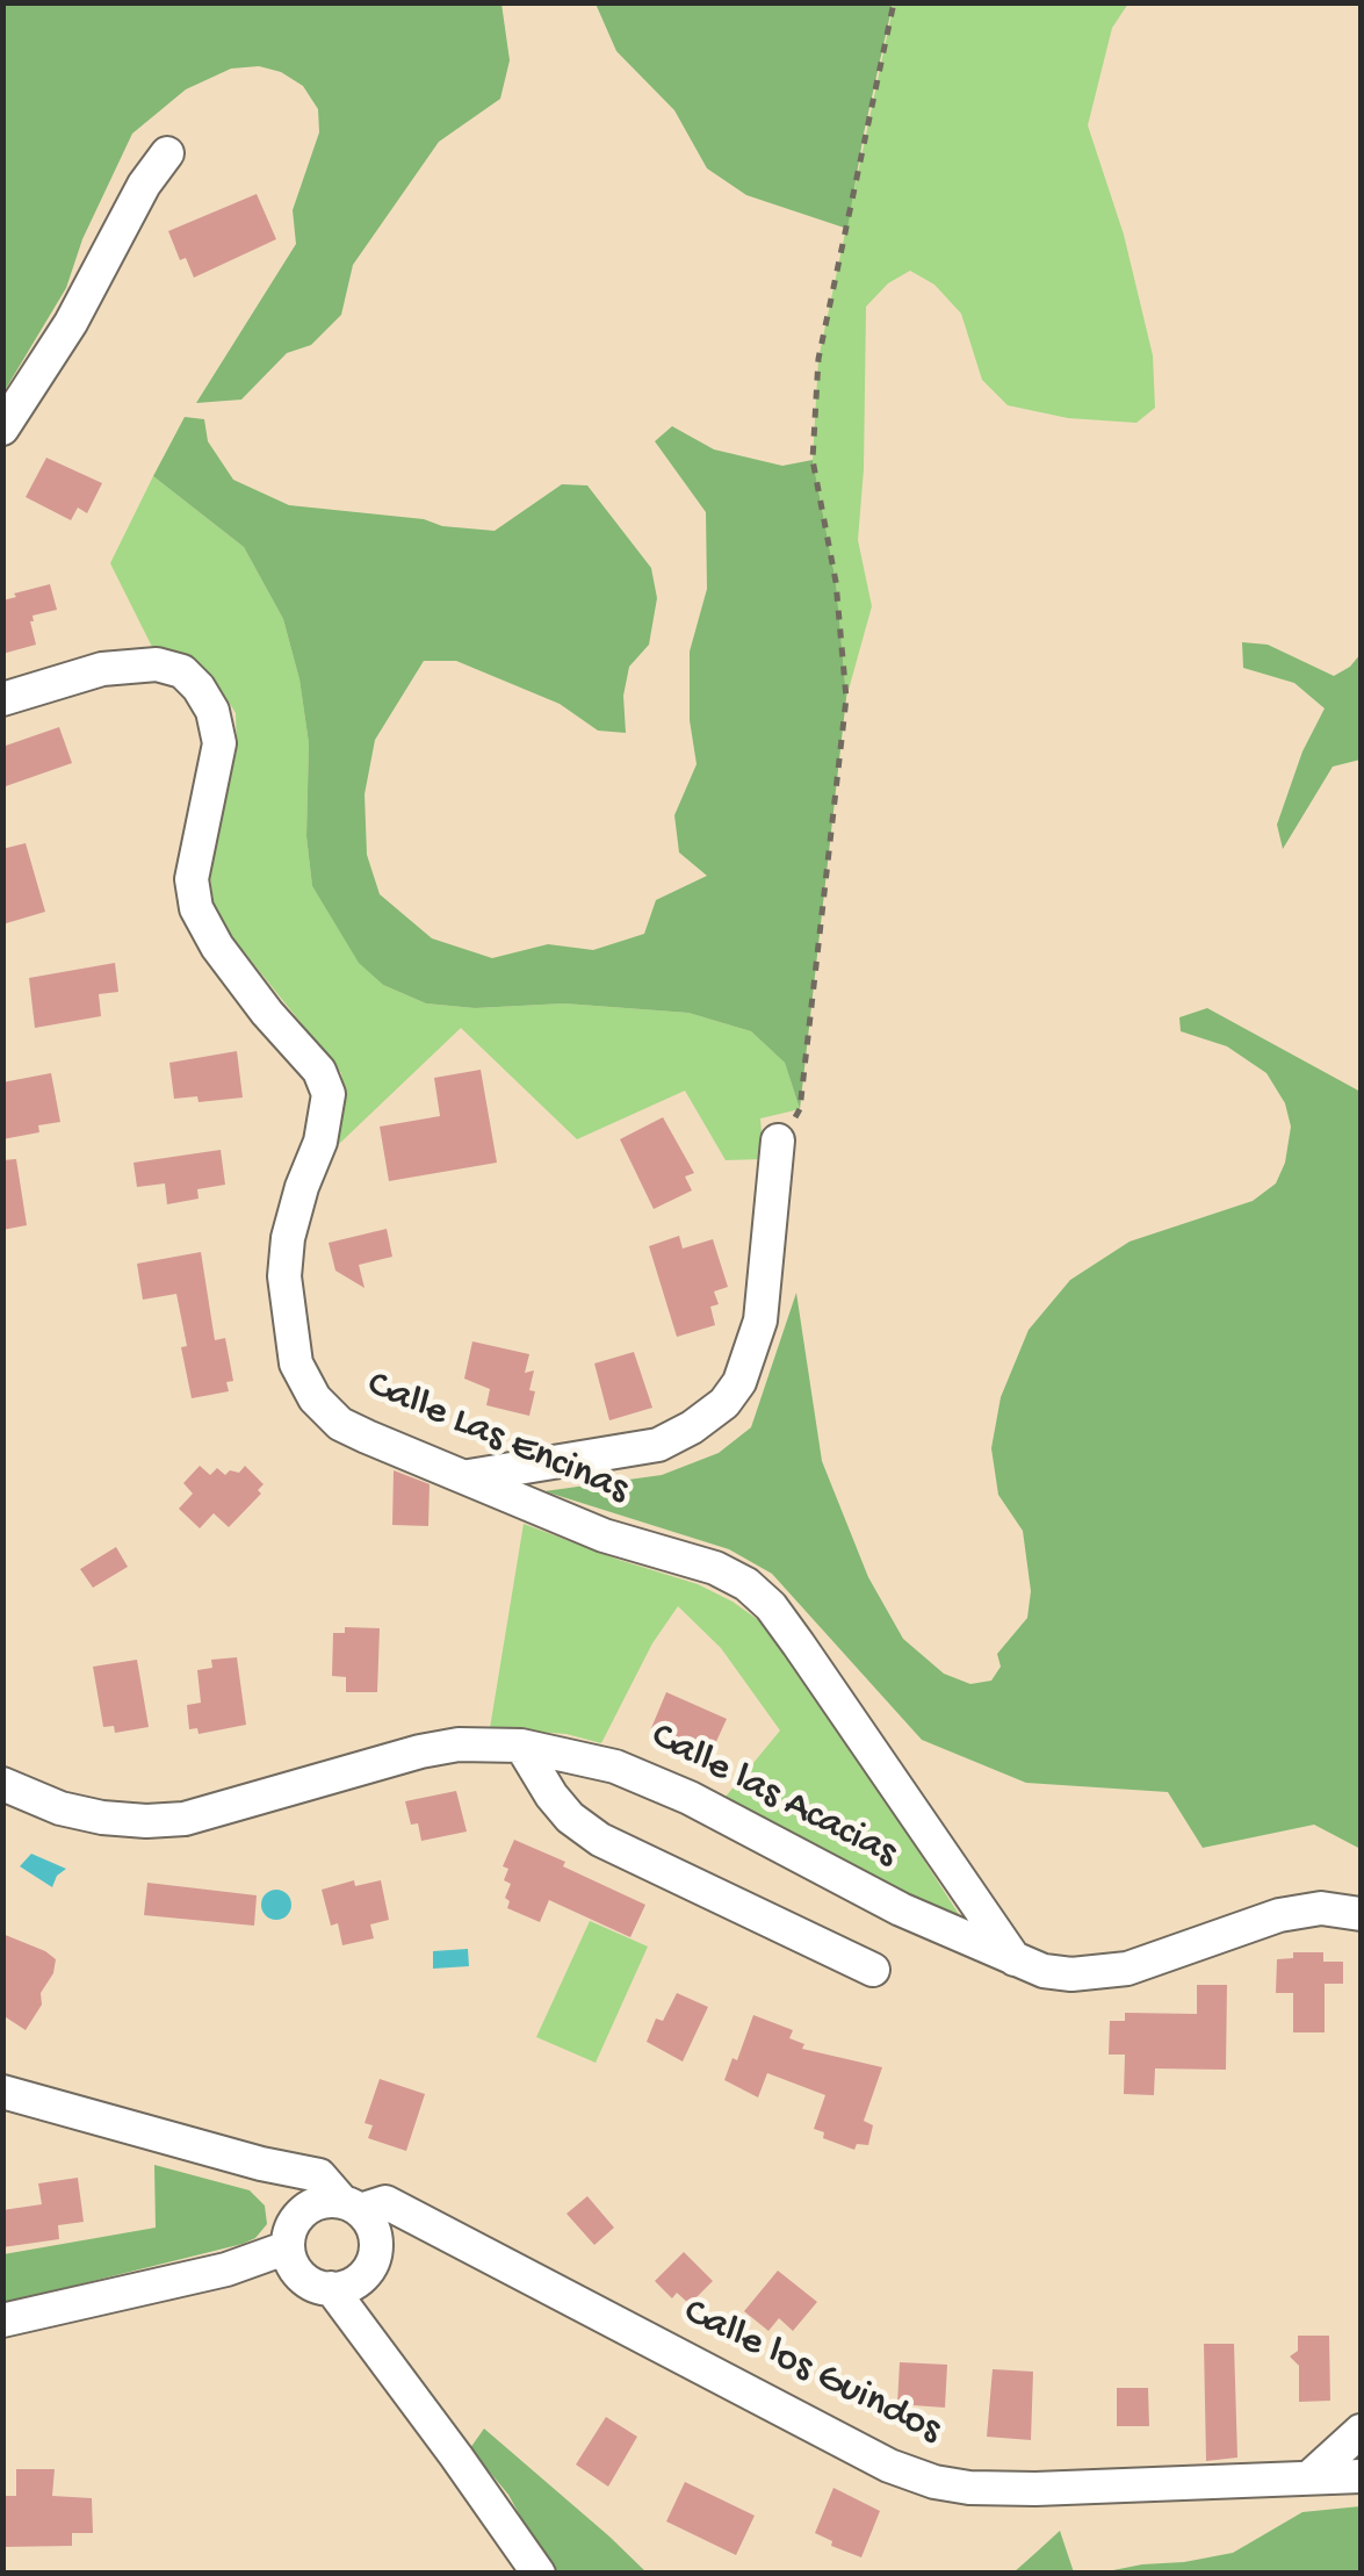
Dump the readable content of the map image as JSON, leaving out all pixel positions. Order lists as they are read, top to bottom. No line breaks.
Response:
{"streets":{"street":["Calle Las Encinas","Calle las Acacias","Calle los Guindos"]},"crossings":[["Calle Las Encinas","Calle las Acacias"]]}
